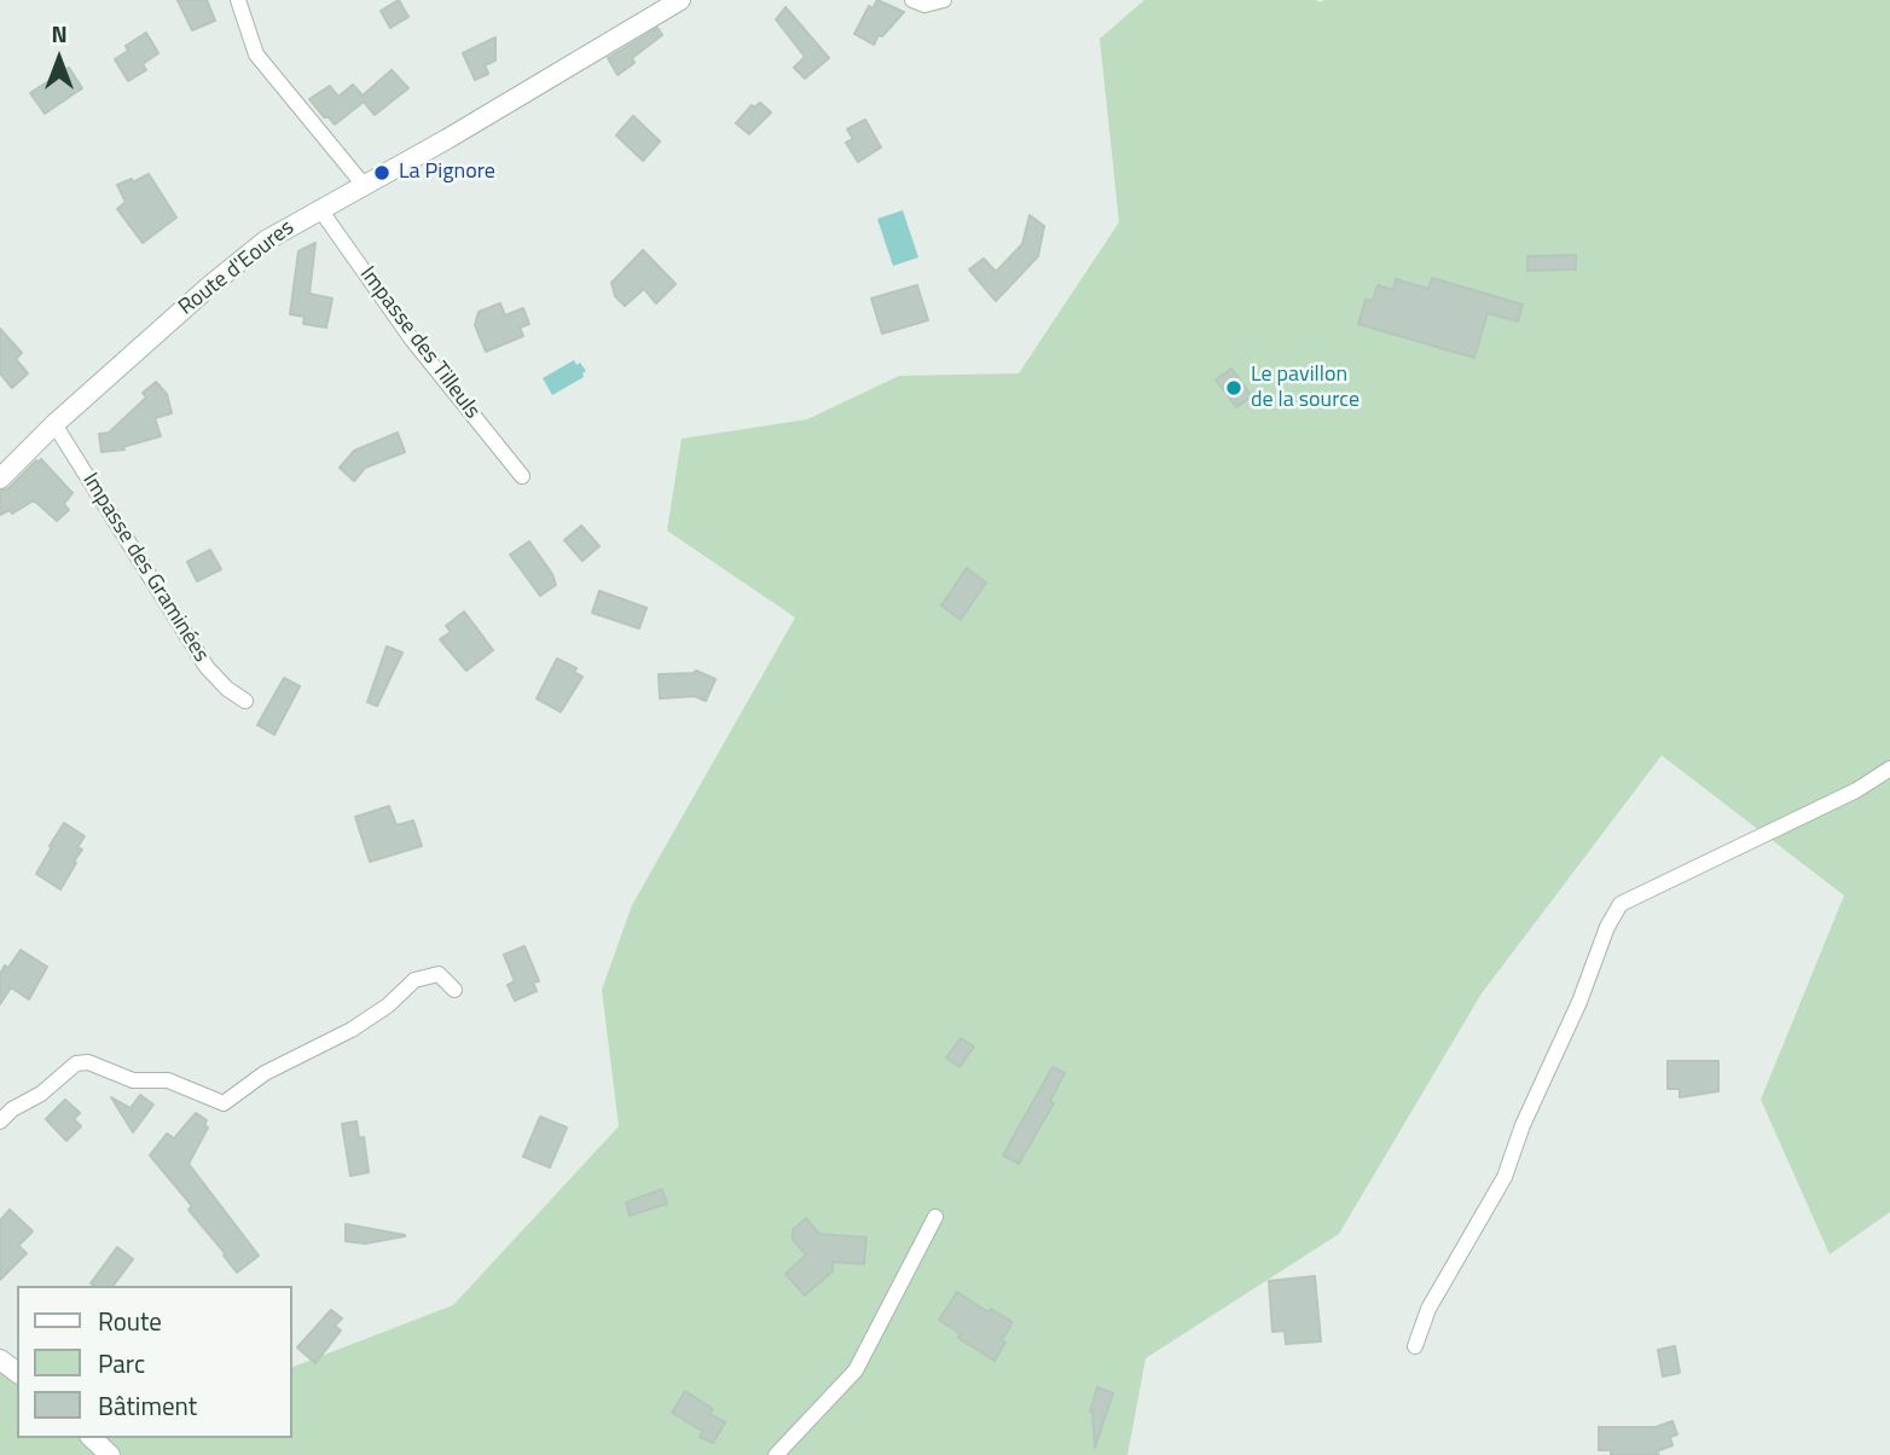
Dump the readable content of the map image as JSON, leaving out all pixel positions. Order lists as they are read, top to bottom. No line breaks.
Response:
{"streets":{"street":["Route d'Eoures","Impasse des Tilleuls","Impasse des Graminées"]},"crossings":[["Route d'Eoures","Impasse des Tilleuls"],["Route d'Eoures","Impasse des Graminées"]],"places":["La Pignore","Le pavillon de la source"],"legend":["Route","Parc","Bâtiment"],"north":"top"}
